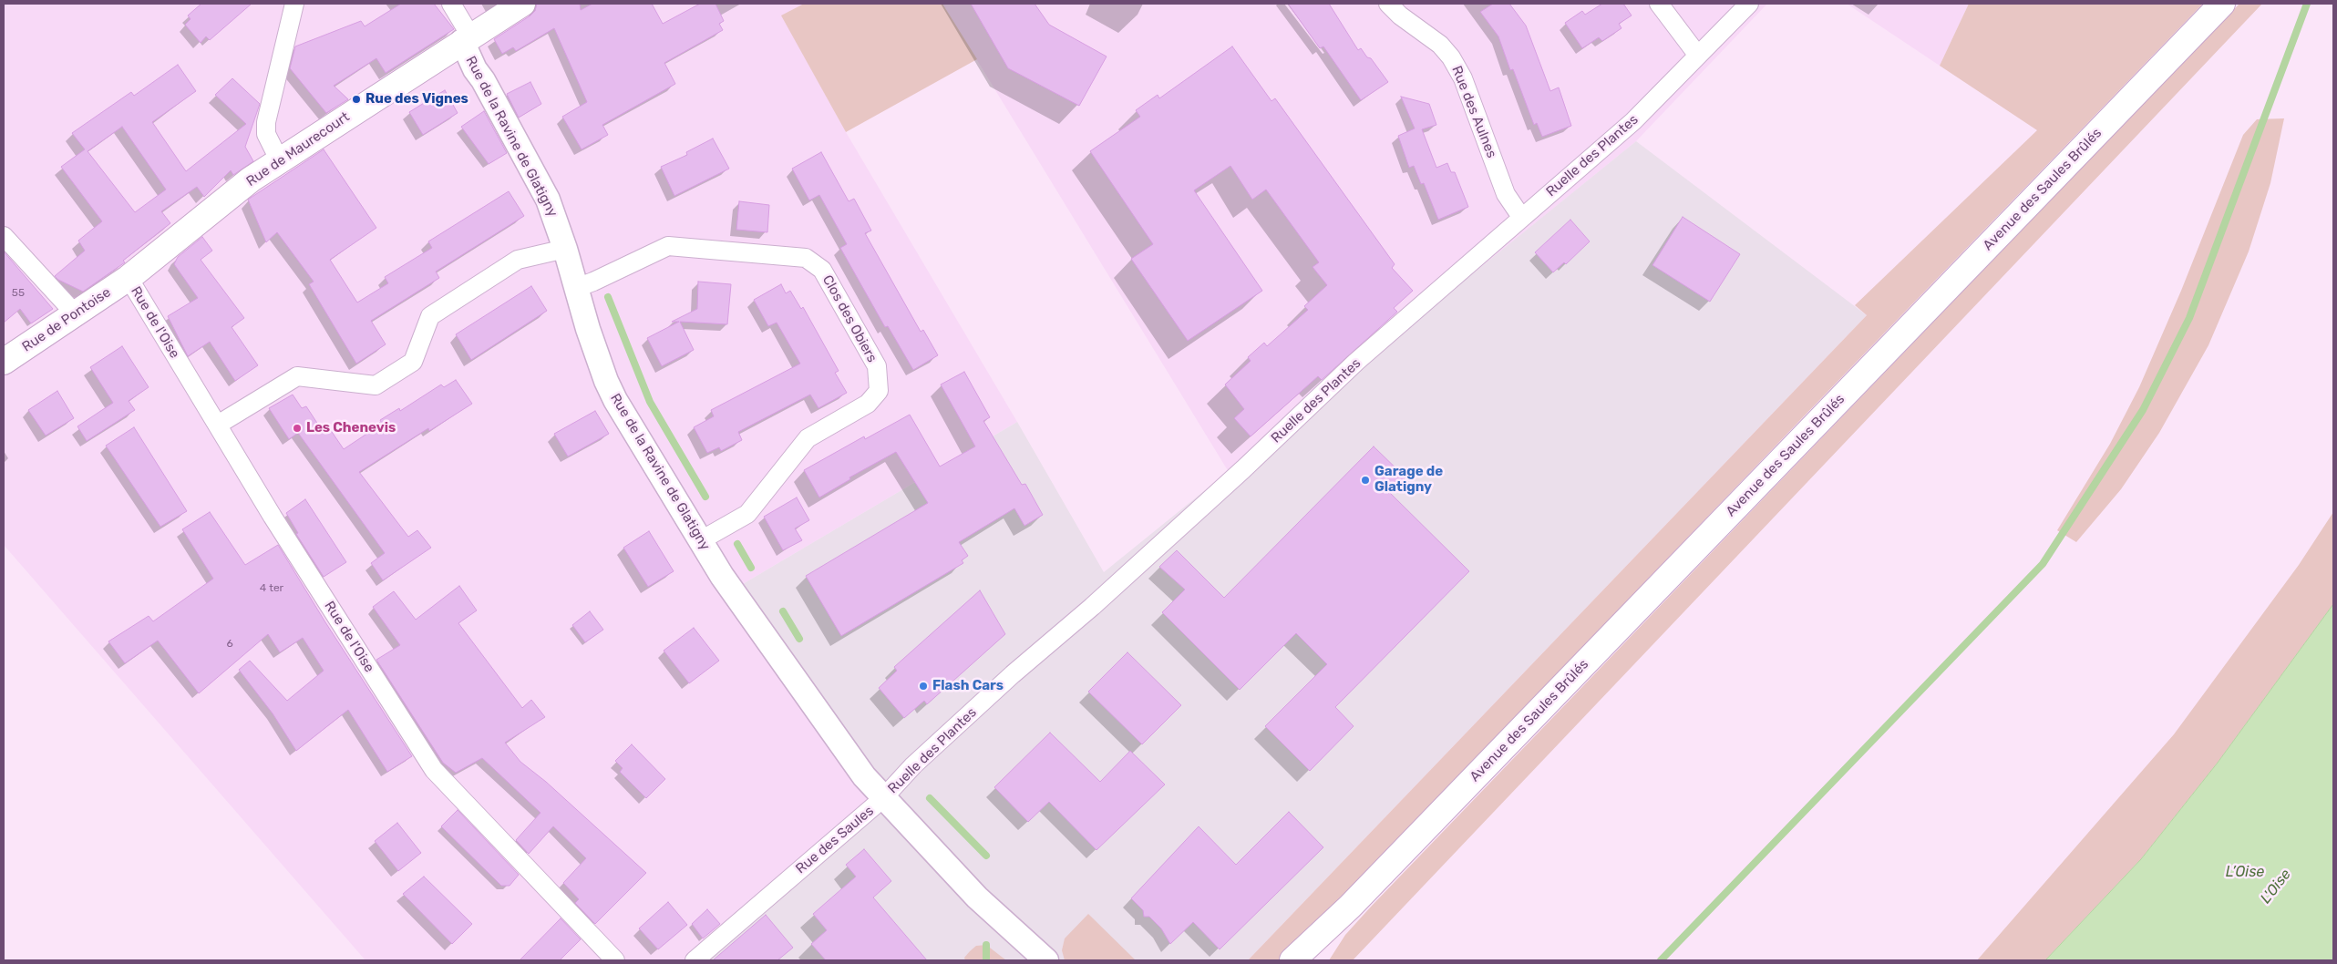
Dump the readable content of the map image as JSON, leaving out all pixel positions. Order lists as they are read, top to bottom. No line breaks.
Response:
{"streets":{"main road":["Rue de Maurecourt","Avenue des Saules Brûlés","Rue de Pontoise"],"street":["Rue des Aulnes","Rue de la Ravine de Glatigny","Ruelle des Plantes","Clos des Obiers","Rue de l'Oise","Rue des Saules"]},"crossings":[["Rue des Aulnes","Ruelle des Plantes"],["Rue de la Ravine de Glatigny","Rue de Maurecourt"],["Rue de la Ravine de Glatigny","Ruelle des Plantes"],["Rue de la Ravine de Glatigny","Clos des Obiers"],["Rue de la Ravine de Glatigny","Rue des Saules"],["Rue de Maurecourt","Rue de Pontoise"],["Rue de Maurecourt","Rue de l'Oise"],["Ruelle des Plantes","Rue des Saules"],["Rue de Pontoise","Rue de l'Oise"]],"water":["L’Oise","L'Oise"],"places":["Rue des Vignes","Les Chenevis","Garage de Glatigny","Flash Cars"],"house_numbers":["55","4 ter","6"]}
